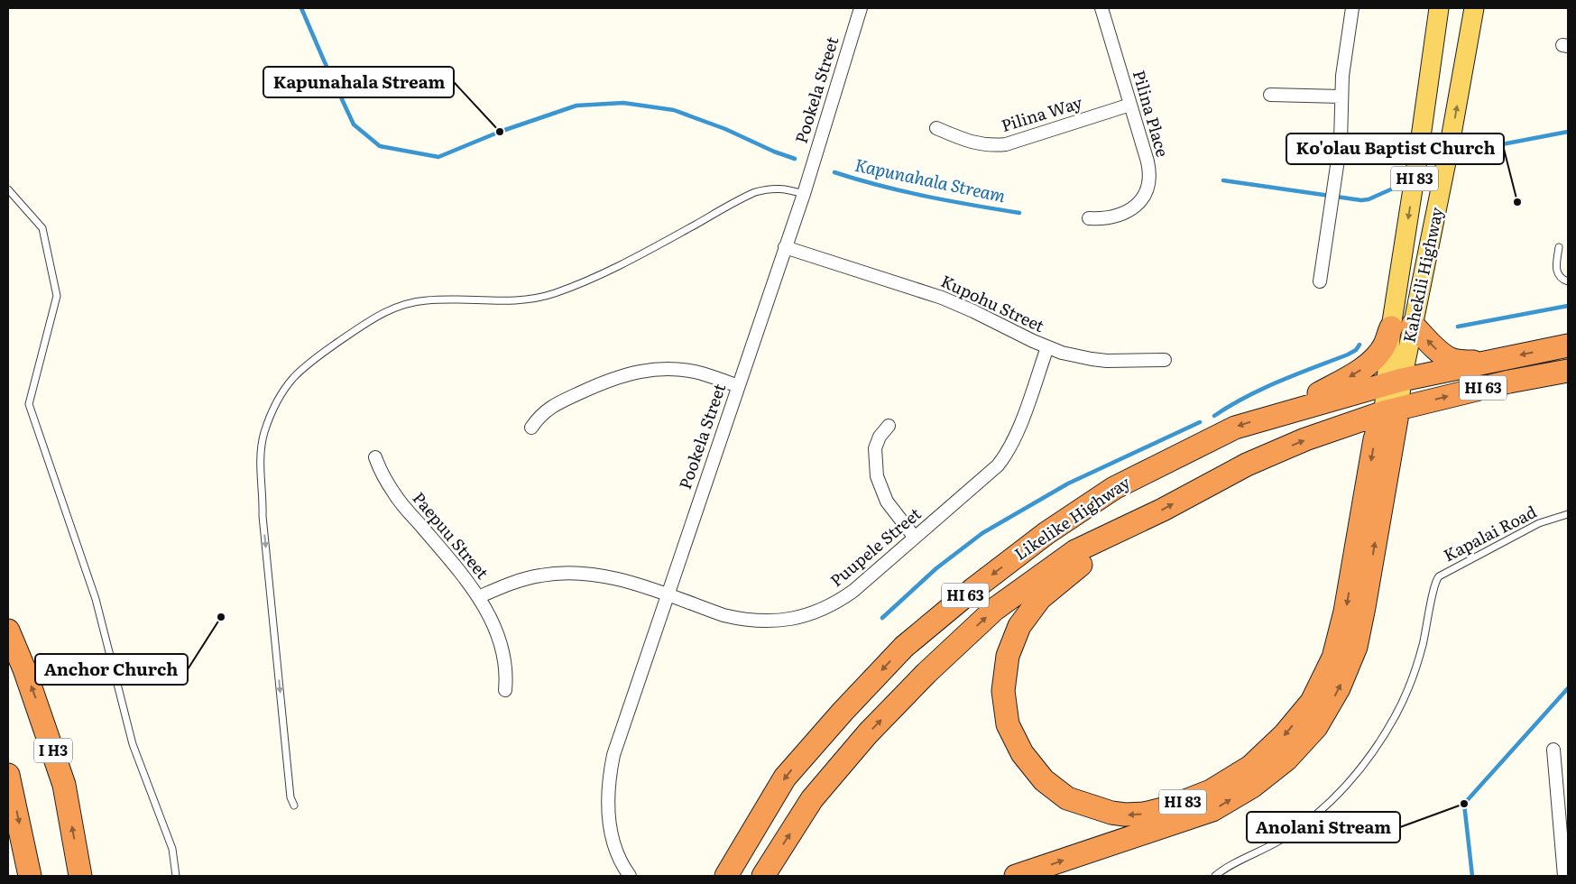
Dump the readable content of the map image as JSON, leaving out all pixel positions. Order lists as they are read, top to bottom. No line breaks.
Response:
{"streets":{"highway":["HI 83","HI 63","Likelike Highway","I H3"],"main road":["Kahekili Highway"],"street":["Pookela Street","Pilina Place","Pilina Way","Kupohu Street","Paepuu Street","Puupele Street"],"lane":["Kapalai Road"]},"crossings":[["Pookela Street","Kupohu Street"],["Pookela Street","Puupele Street"],["Pilina Place","Pilina Way"],["HI 83","Kahekili Highway"],["HI 83","Likelike Highway"],["Kahekili Highway","Likelike Highway"],["Kupohu Street","Puupele Street"],["Paepuu Street","Puupele Street"]],"water":["Kapunahala Stream"],"places":["Kapunahala Stream","Ko'olau Baptist Church","Anchor Church","Anolani Stream"]}
